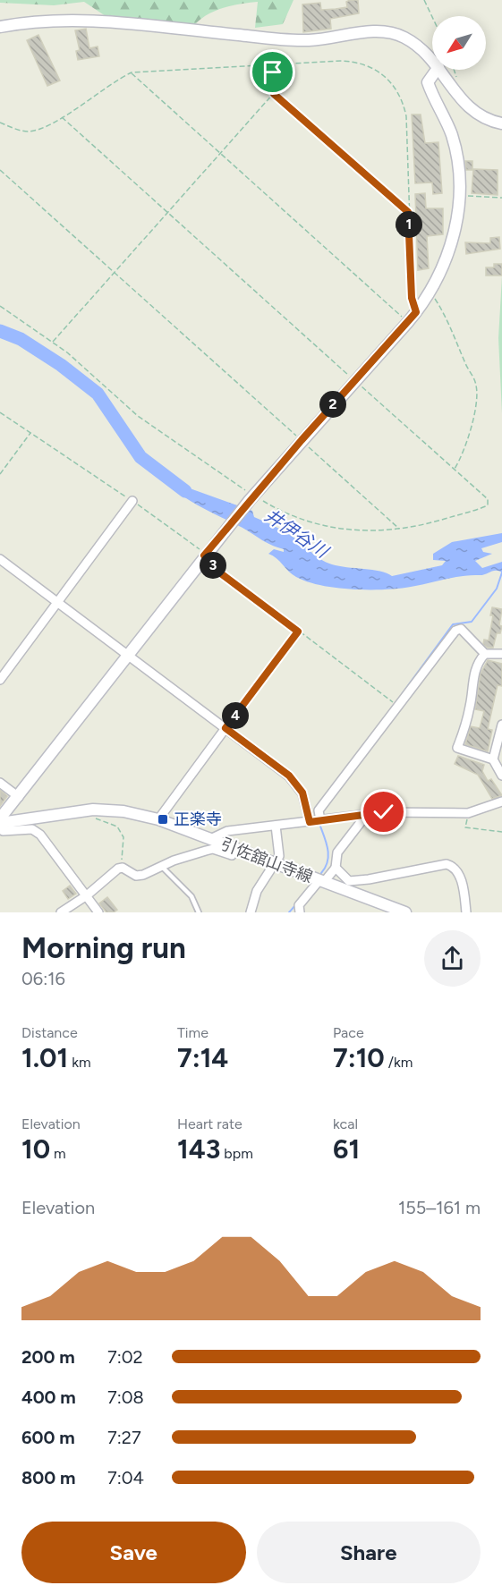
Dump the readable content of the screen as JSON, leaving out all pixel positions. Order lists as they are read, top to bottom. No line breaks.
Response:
{"streets":{"street":["引佐舘山寺線"]},"water":["井伊谷川"],"places":{"transit":["正楽寺"]},"north":"bottom left","page":{"pins":["1","2","3","4"],"heading":["Morning run","06:16"],"stats":[["Distance","1.01 km"],["Time","7:14"],["Pace","7:10 /km"],["Elevation","10 m"],["Heart rate","143 bpm"],["kcal","61"]],"chart":["Elevation","155–161 m"],"list":[{"name":"200 m","note":"7:02"},{"name":"400 m","note":"7:08"},{"name":"600 m","note":"7:27"},{"name":"800 m","note":"7:04"}],"buttons":["Save","Share"]}}
